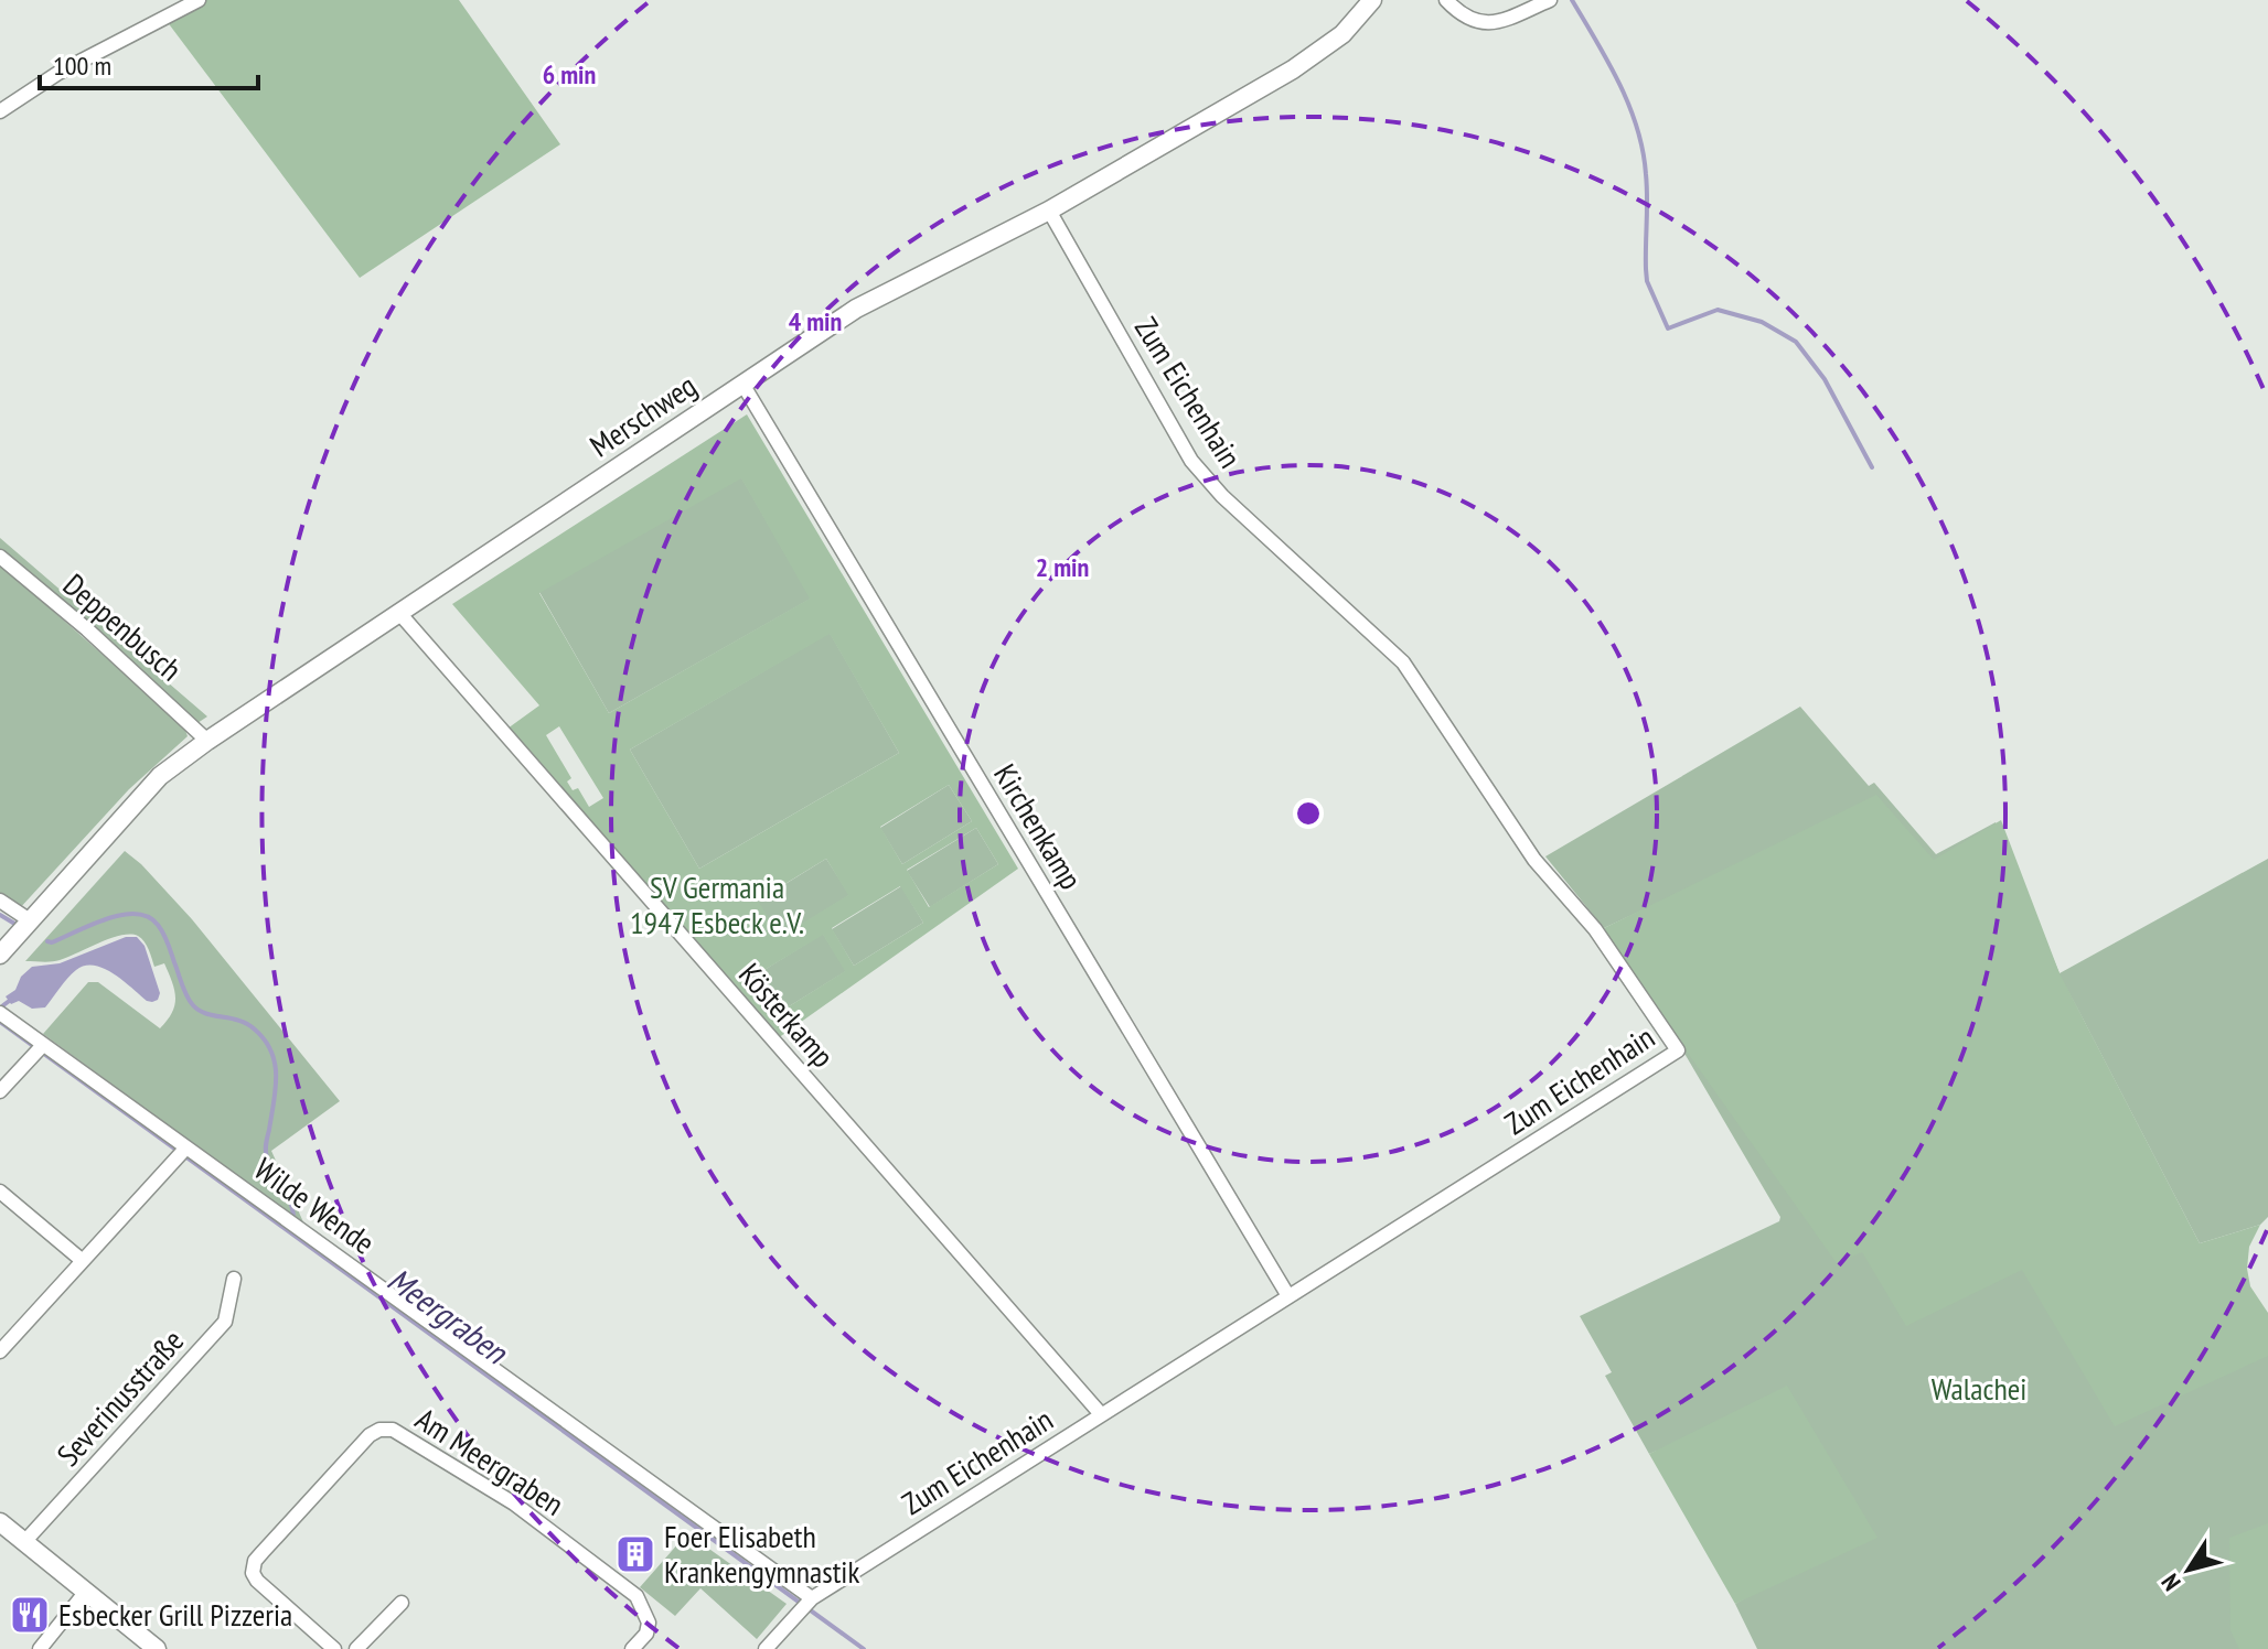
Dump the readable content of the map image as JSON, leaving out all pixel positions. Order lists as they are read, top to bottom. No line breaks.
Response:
{"streets":{"street":["Zum Eichenhain","Merschweg","Deppenbusch","Kirchenkamp","Kösterkamp","Wilde Wende","Severinusstraße","Am Meergraben"]},"crossings":[["Zum Eichenhain","Merschweg"],["Zum Eichenhain","Kirchenkamp"],["Zum Eichenhain","Kösterkamp"],["Zum Eichenhain","Wilde Wende"],["Merschweg","Deppenbusch"],["Merschweg","Kirchenkamp"],["Merschweg","Kösterkamp"]],"water":["Meergraben"],"parks":["SV Germania 1947 Esbeck e.V.","Walachei"],"places":{"building":["Foer Elisabeth Krankengymnastik"],"restaurant":["Esbecker Grill Pizzeria"]},"scale_bar":"100 m","north":"bottom left","rings":["6 min","4 min","2 min"]}
